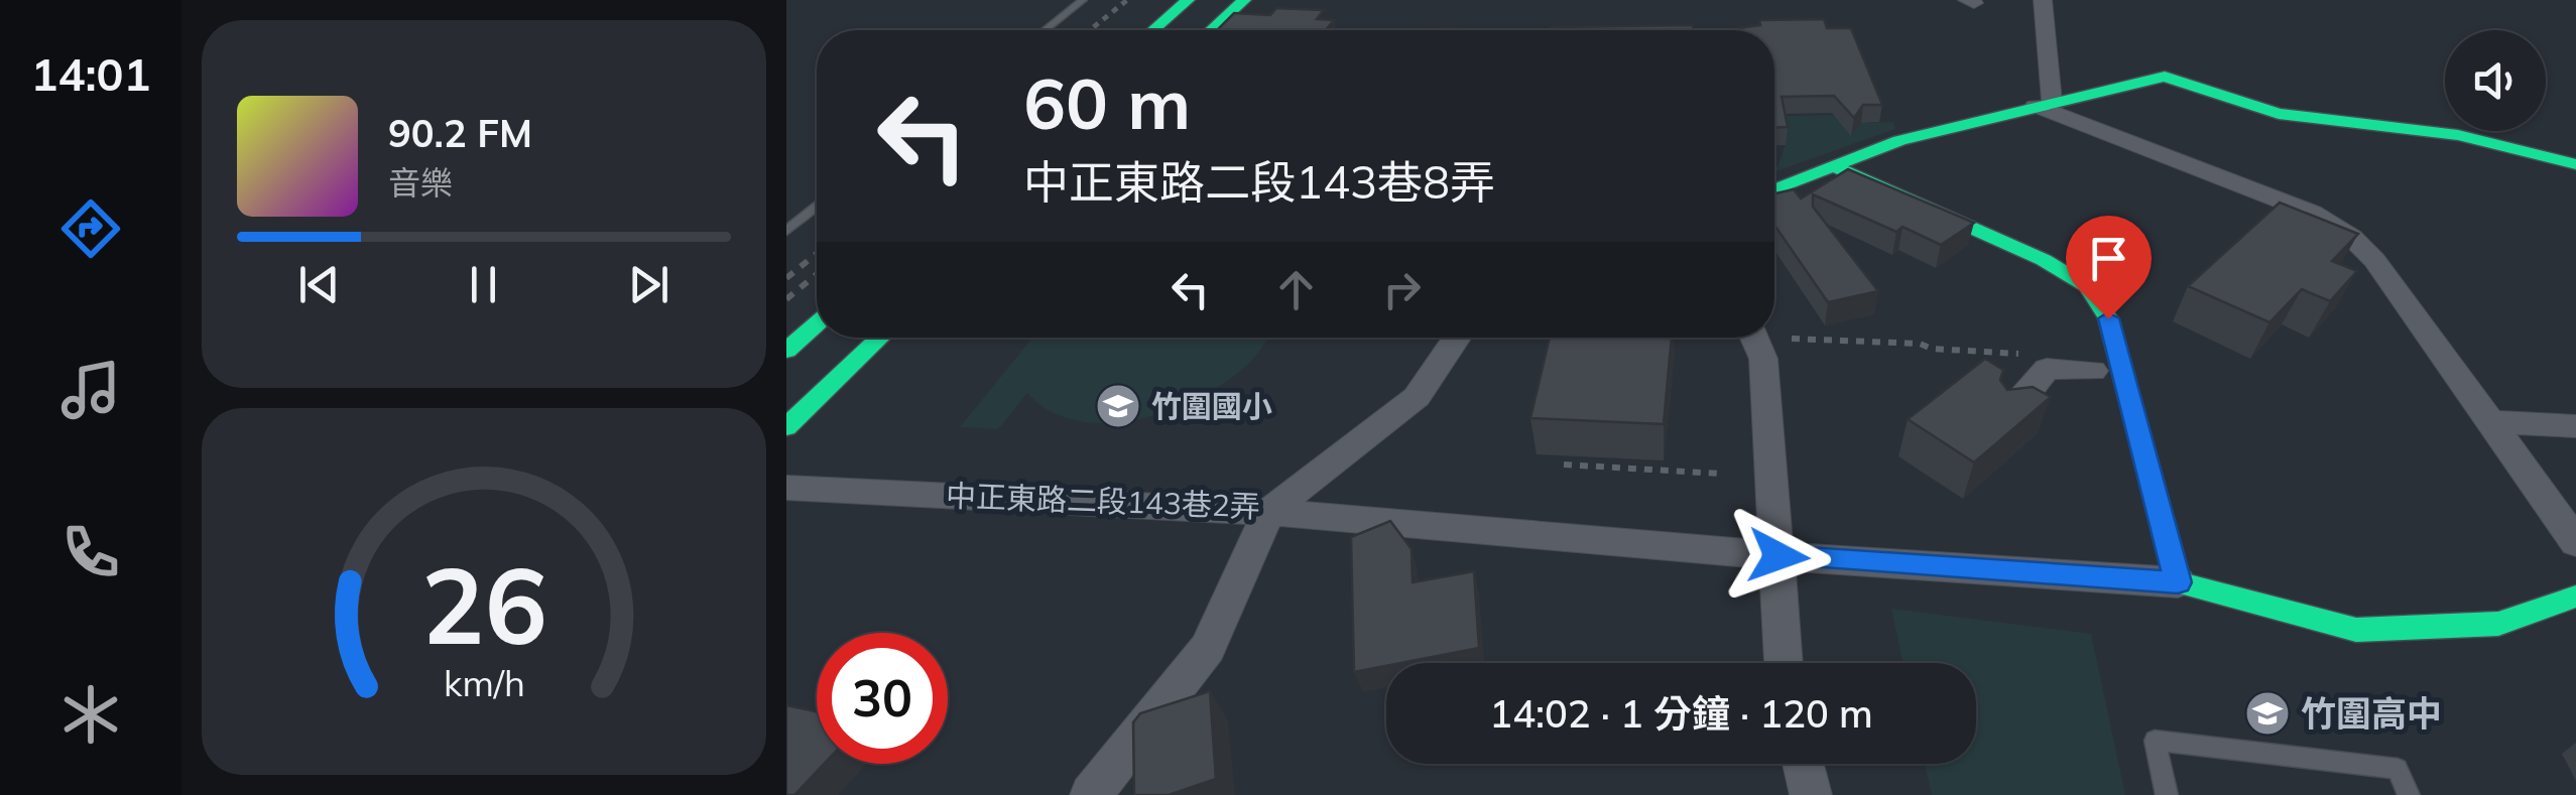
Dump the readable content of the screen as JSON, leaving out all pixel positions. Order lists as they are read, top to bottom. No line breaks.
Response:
{"streets":{"street":["中正東路二段143巷2弄"]},"places":{"school or university":["竹圍國小","竹圍高中"]},"page":{"tabs":"14:01","turn":["60 m","中正東路二段143巷8弄"],"song":["90.2 FM","音樂"],"limit":"30","trip":"14:02 · 1 分鐘 · 120 m","gauge":["26","km/h"]}}
